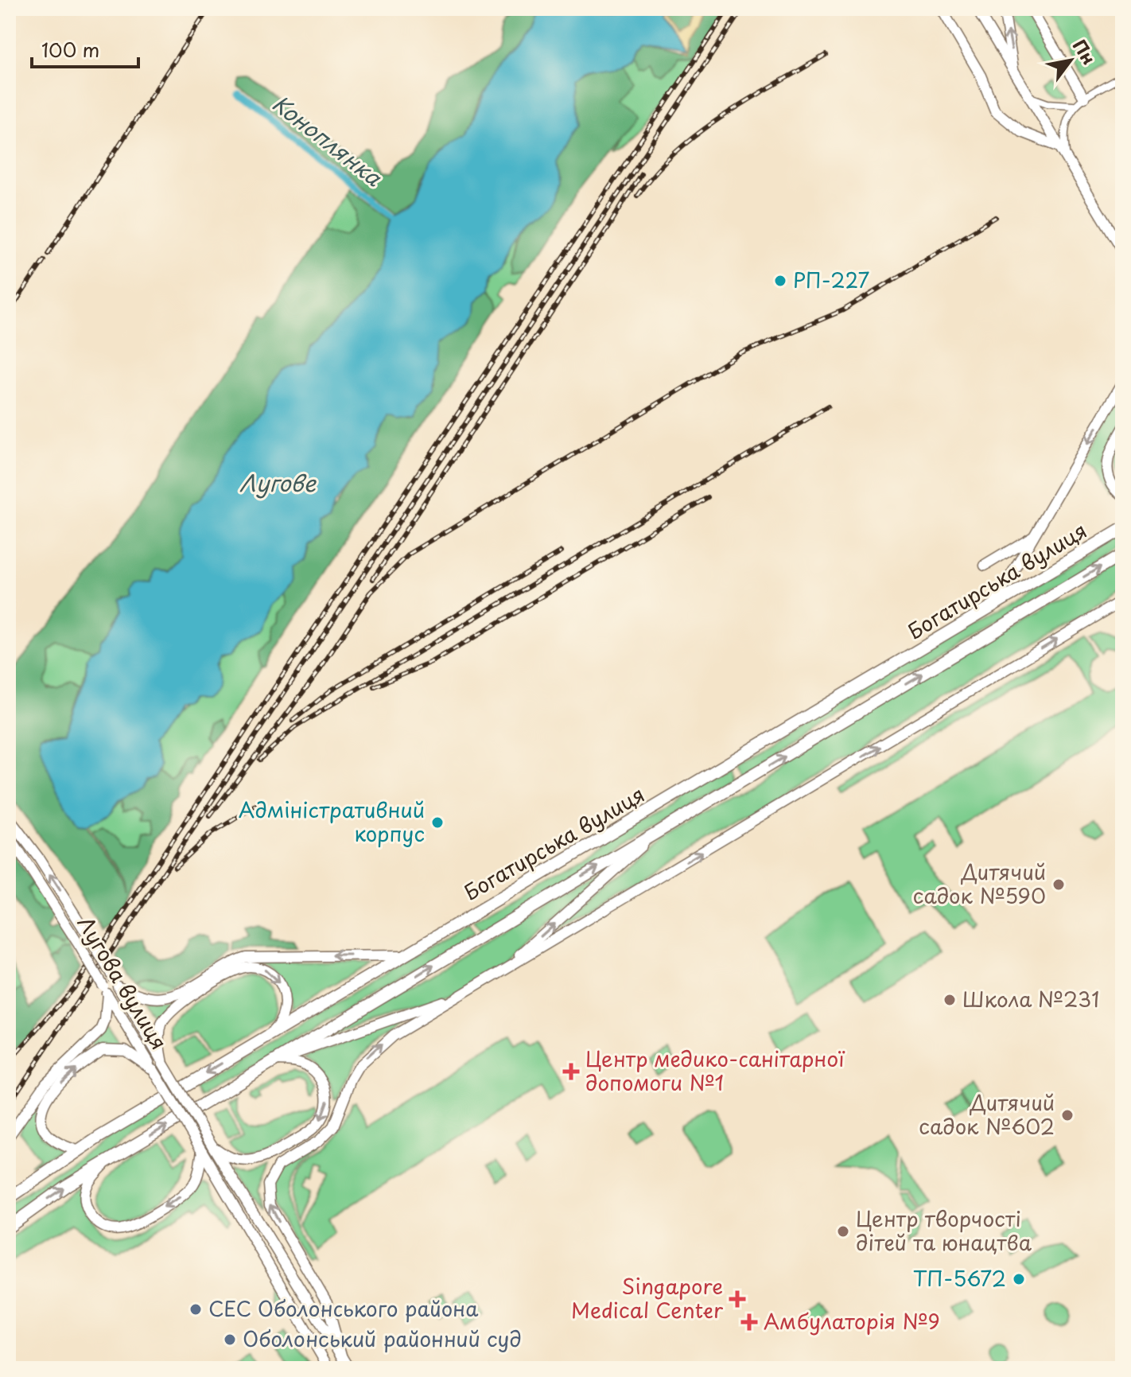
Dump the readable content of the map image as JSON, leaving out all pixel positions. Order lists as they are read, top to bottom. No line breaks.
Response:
{"streets":{"main road":["Богатирська вулиця","Лугова вулиця"]},"crossings":[["Богатирська вулиця","Лугова вулиця"]],"water":["Коноплянка","Лугове"],"places":{"other":["РП-227","Адміністративний корпус","Дитячий садок №590","Школа №231","Дитячий садок №602","Центр творчості дітей та юнацтва","ТП-5672","СЕС Оболонського района","Оболонський районний суд"],"health":["Центр медико-санітарної допомоги №1","Singapore Medical Center","Амбулаторія №9"]},"scale_bar":"100 m","north":"top right"}
